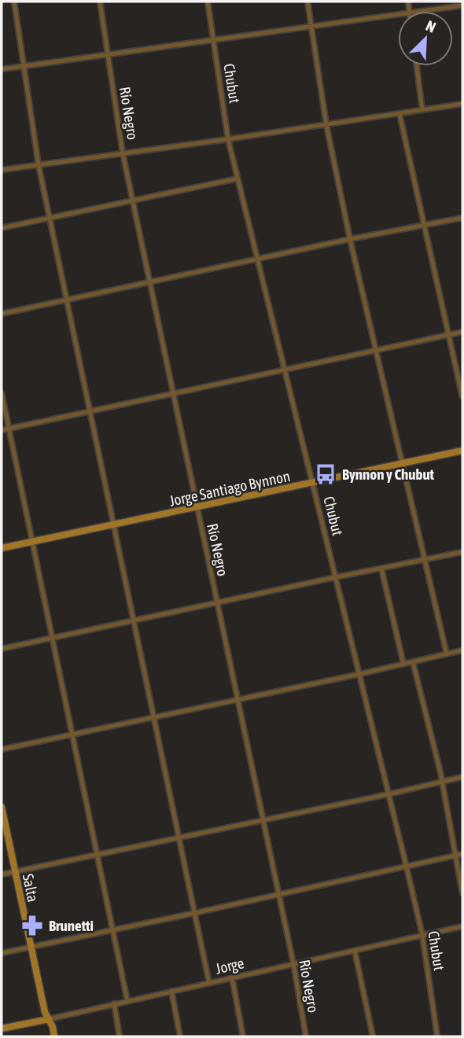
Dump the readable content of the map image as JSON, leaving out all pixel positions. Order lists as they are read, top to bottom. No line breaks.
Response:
{"streets":{"street":["Chubut","Río Negro","Jorge Santiago Bynnon","Salta","Jorge"]},"crossings":[["Chubut","Jorge Santiago Bynnon"],["Chubut","Jorge"],["Río Negro","Jorge Santiago Bynnon"],["Río Negro","Jorge"],["Salta","Jorge"]],"places":{"bus stop":["Bynnon y Chubut"],"pharmacy":["Brunetti"]},"north":"top right"}
